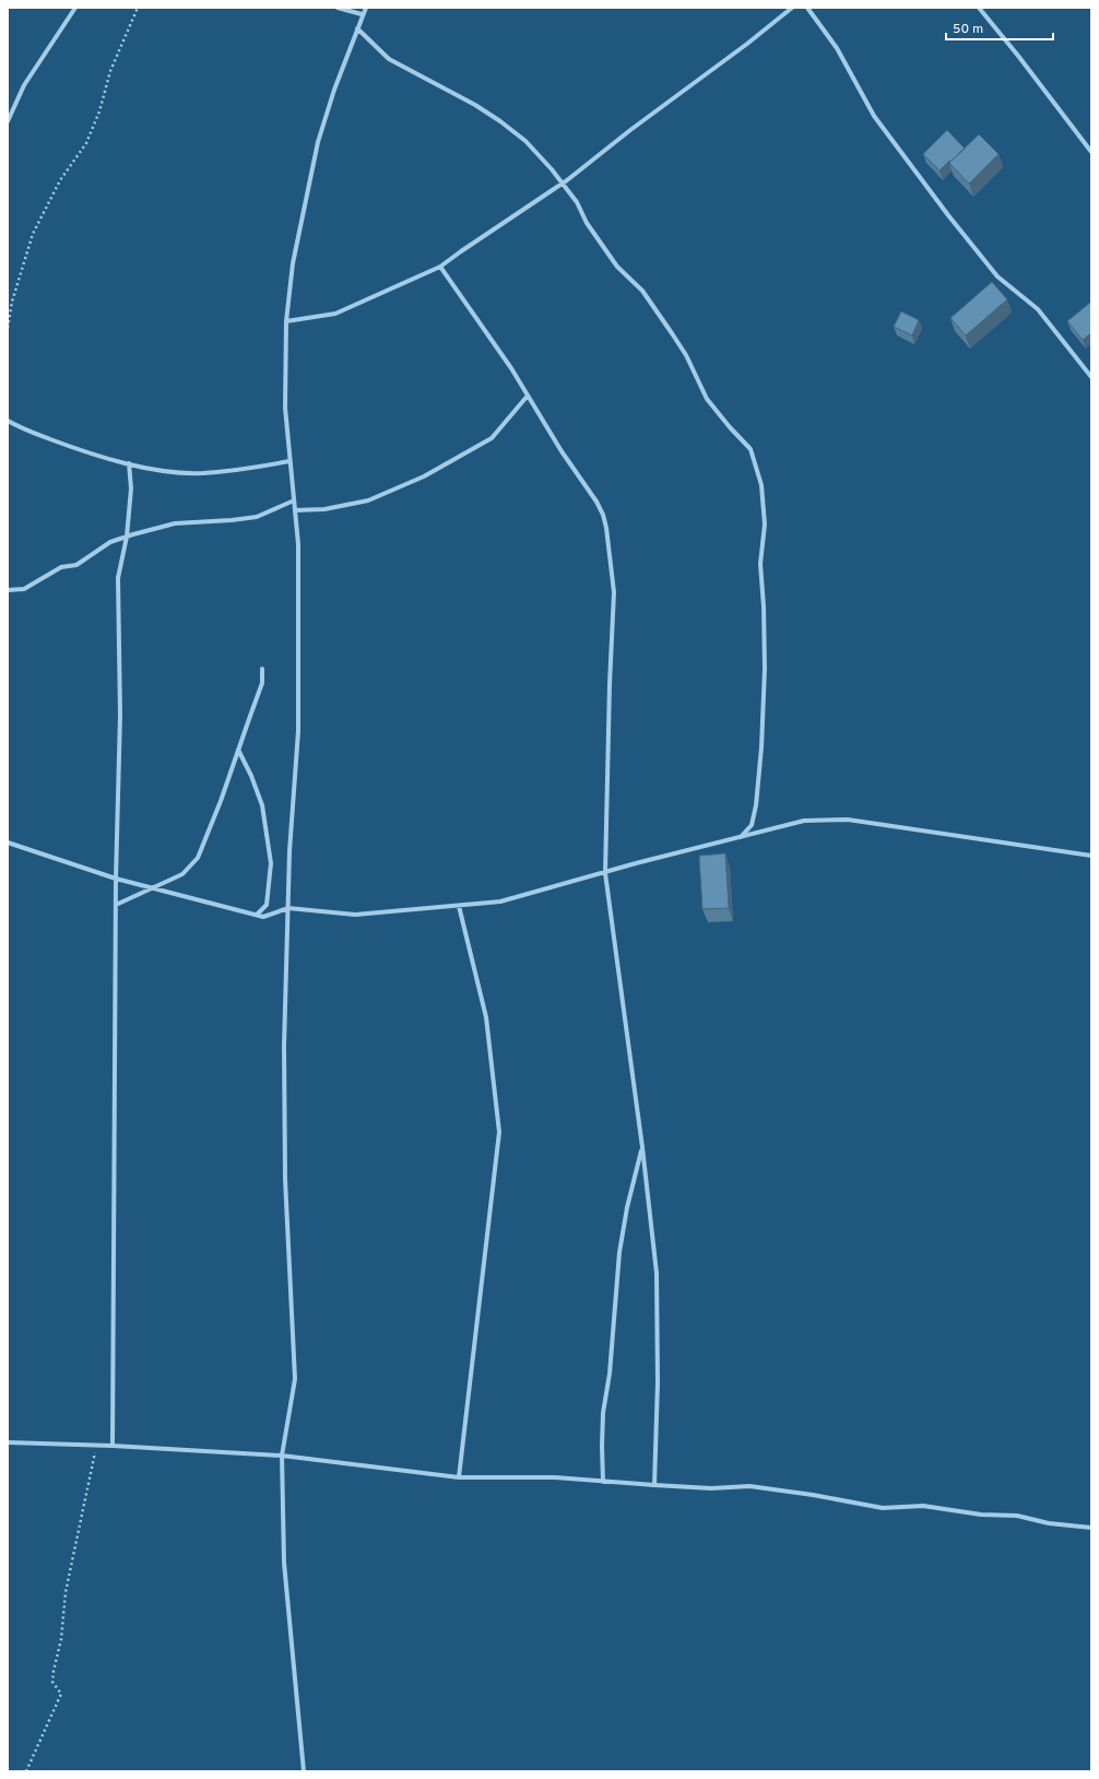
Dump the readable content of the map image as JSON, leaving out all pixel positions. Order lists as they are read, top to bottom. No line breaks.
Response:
{"scale_bar":"50 m"}
